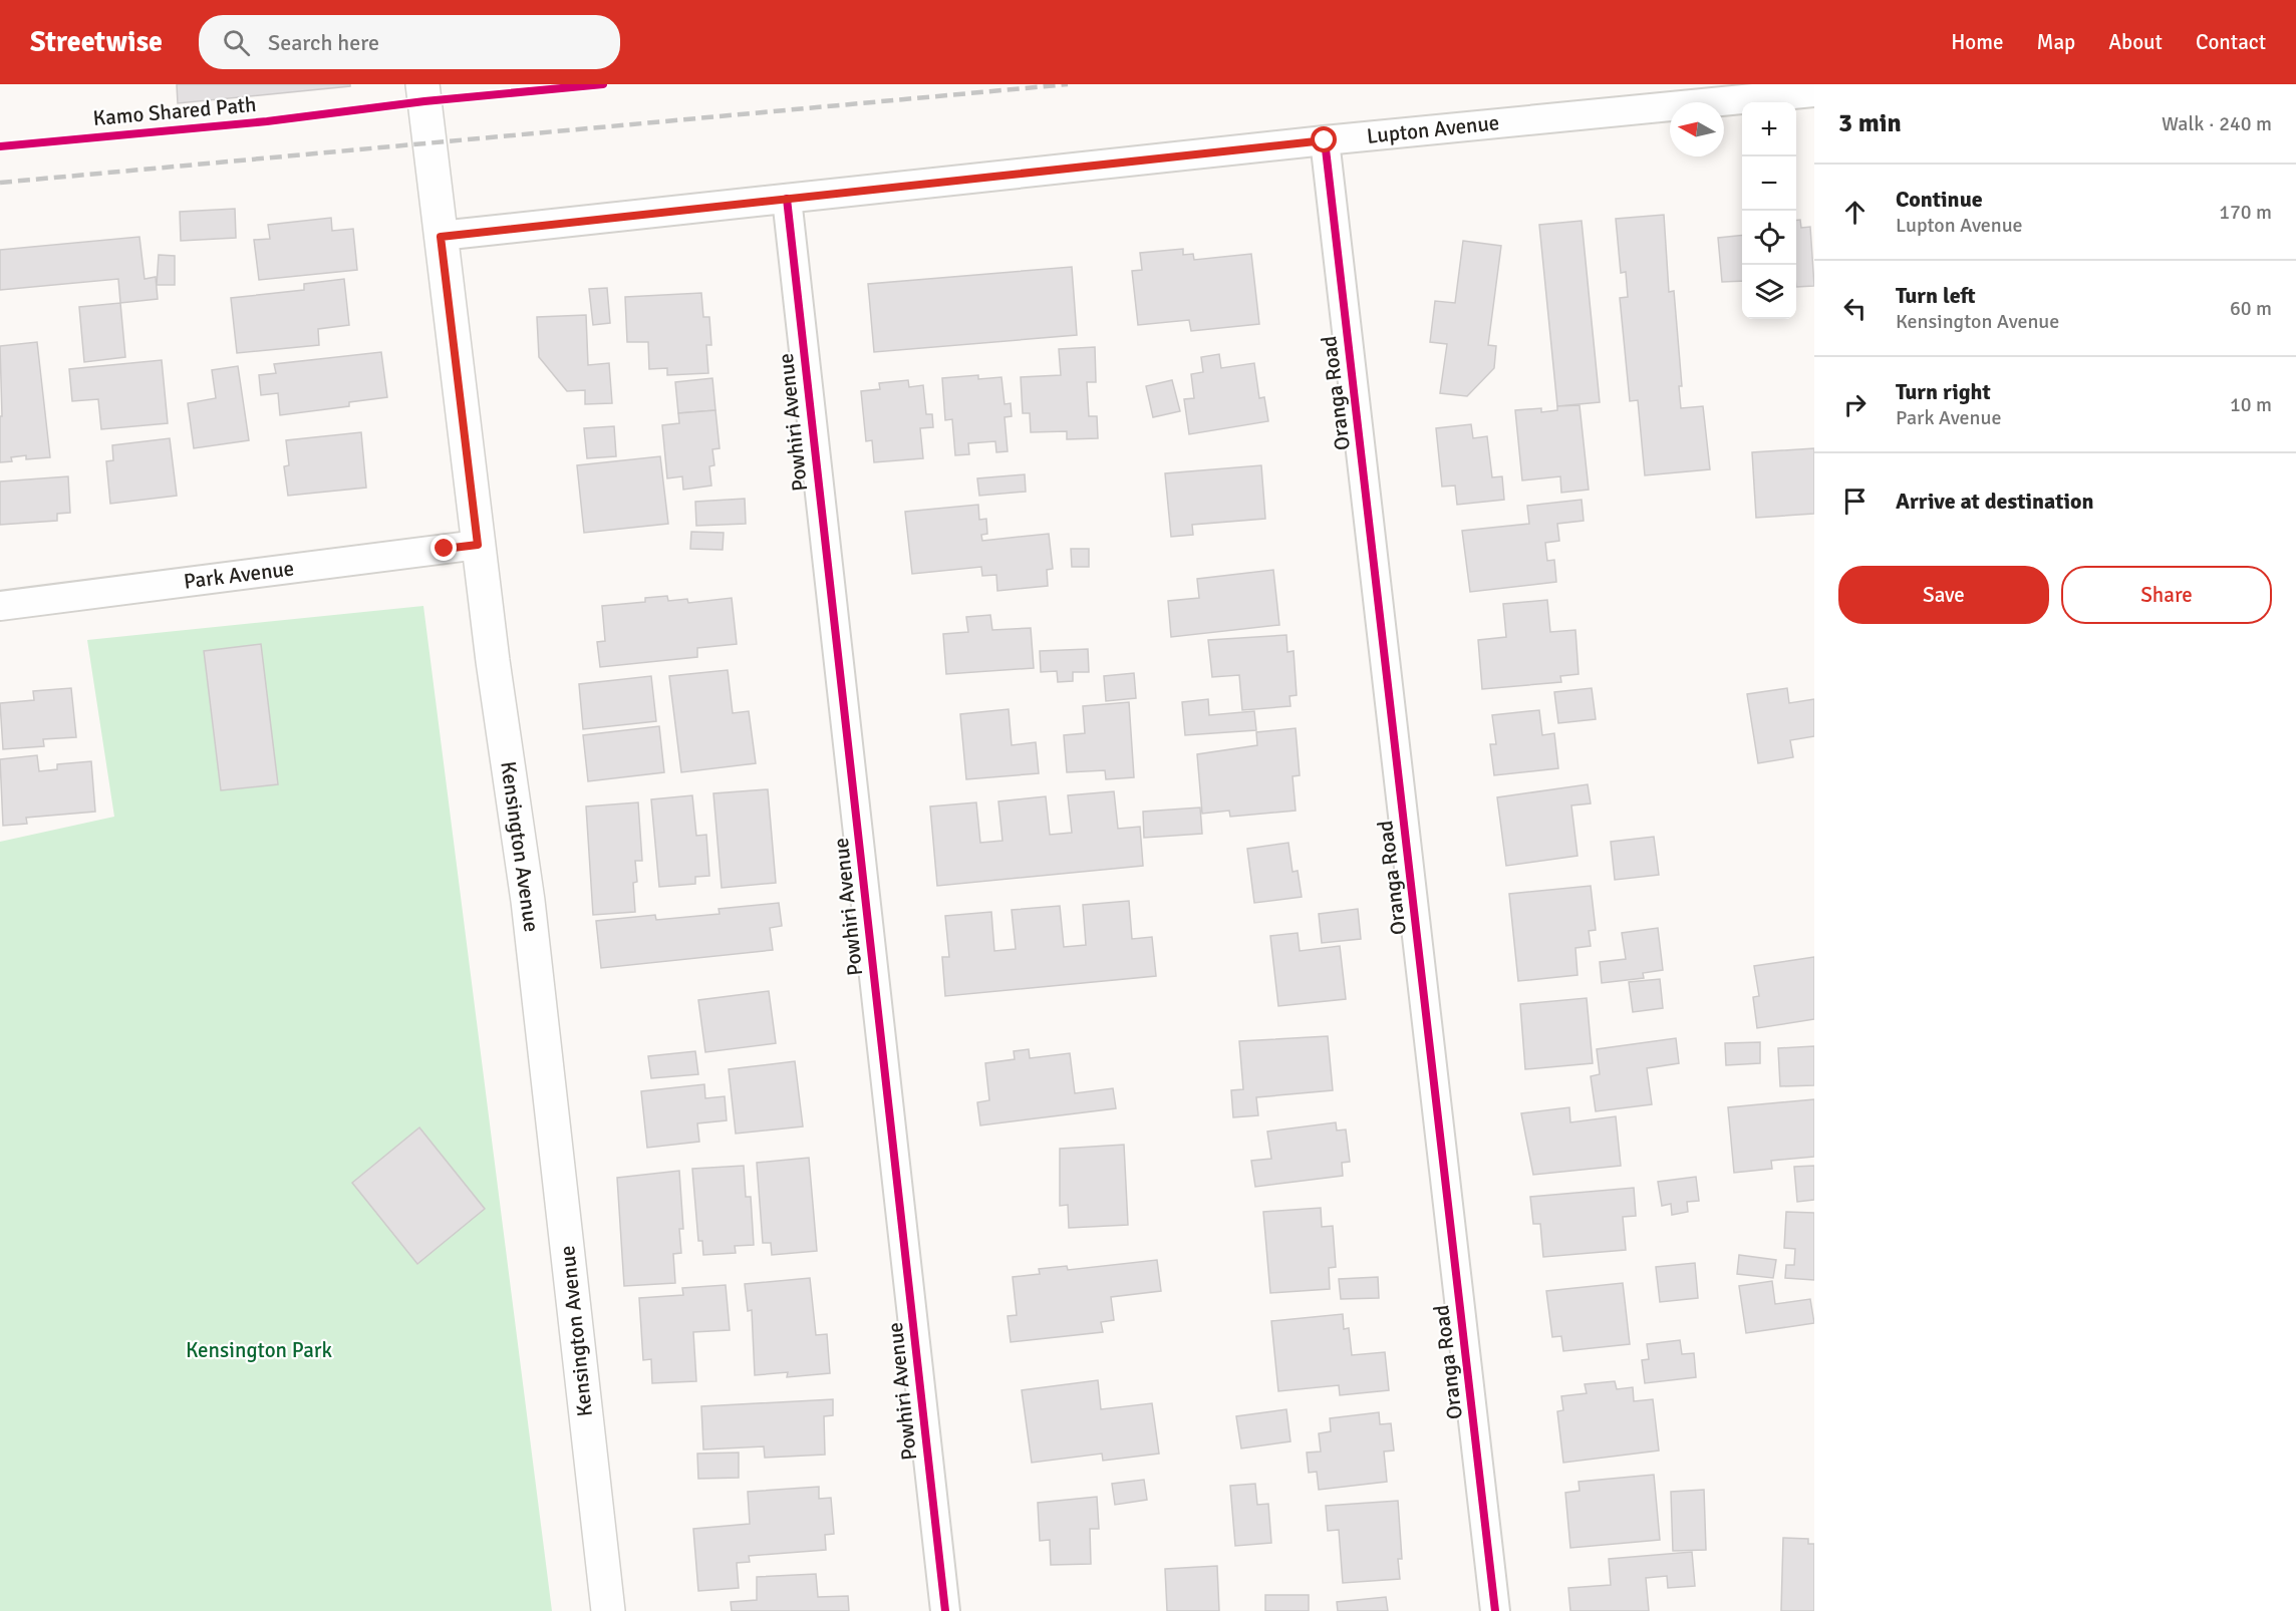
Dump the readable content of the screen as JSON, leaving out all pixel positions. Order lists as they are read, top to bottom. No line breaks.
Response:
{"streets":{"main road":["Kensington Avenue"],"street":["Lupton Avenue","Oranga Road","Powhiri Avenue","Park Avenue"],"cycle path":["Kamo Shared Path"]},"crossings":[["Lupton Avenue","Oranga Road"],["Lupton Avenue","Powhiri Avenue"],["Lupton Avenue","Kensington Avenue"],["Park Avenue","Kensington Avenue"]],"parks":["Kensington Park"],"north":"left","page":{"header":"Streetwise","search":"Search here","nav":["Home","Map","About","Contact"],"heading":["3 min","Walk · 240 m"],"map_buttons":["+","−"],"list":[["Continue","Lupton Avenue","170 m"],["Turn left","Kensington Avenue","60 m"],["Turn right","Park Avenue","10 m"],"Arrive at destination"],"buttons":["Save","Share"]}}
